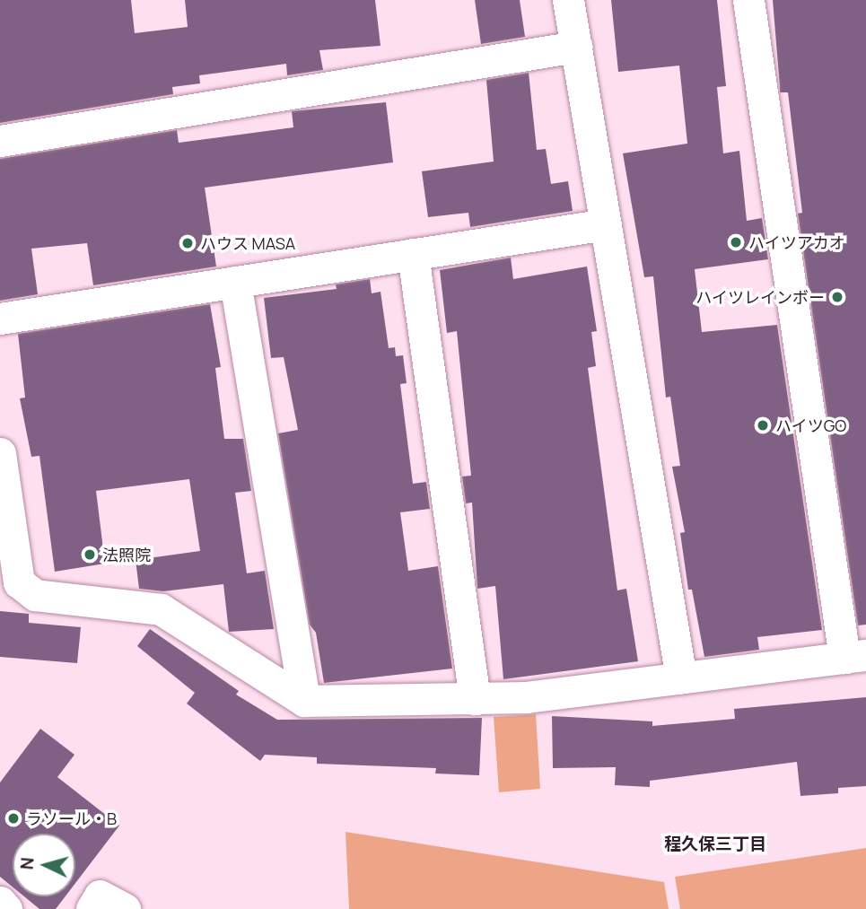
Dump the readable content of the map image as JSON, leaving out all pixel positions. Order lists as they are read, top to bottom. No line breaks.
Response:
{"districts":["程久保三丁目"],"places":["ハイツアカオ","ハウス MASA","ハイツレインボー","ハイツGO","法照院","ラソール・B"],"north":"left"}
